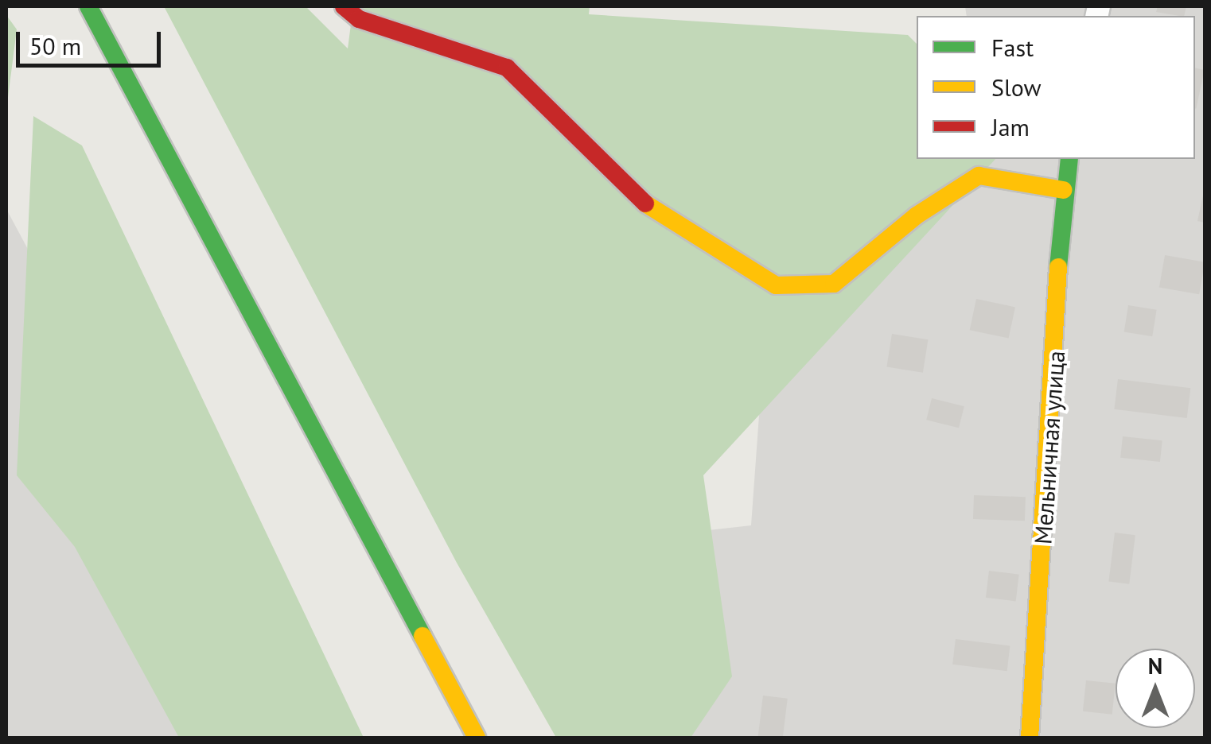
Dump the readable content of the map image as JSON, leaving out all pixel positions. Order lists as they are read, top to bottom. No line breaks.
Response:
{"streets":{"main road":["Мельничная улица"]},"legend":["Fast","Slow","Jam"],"scale_bar":"50 m","north":"top"}
